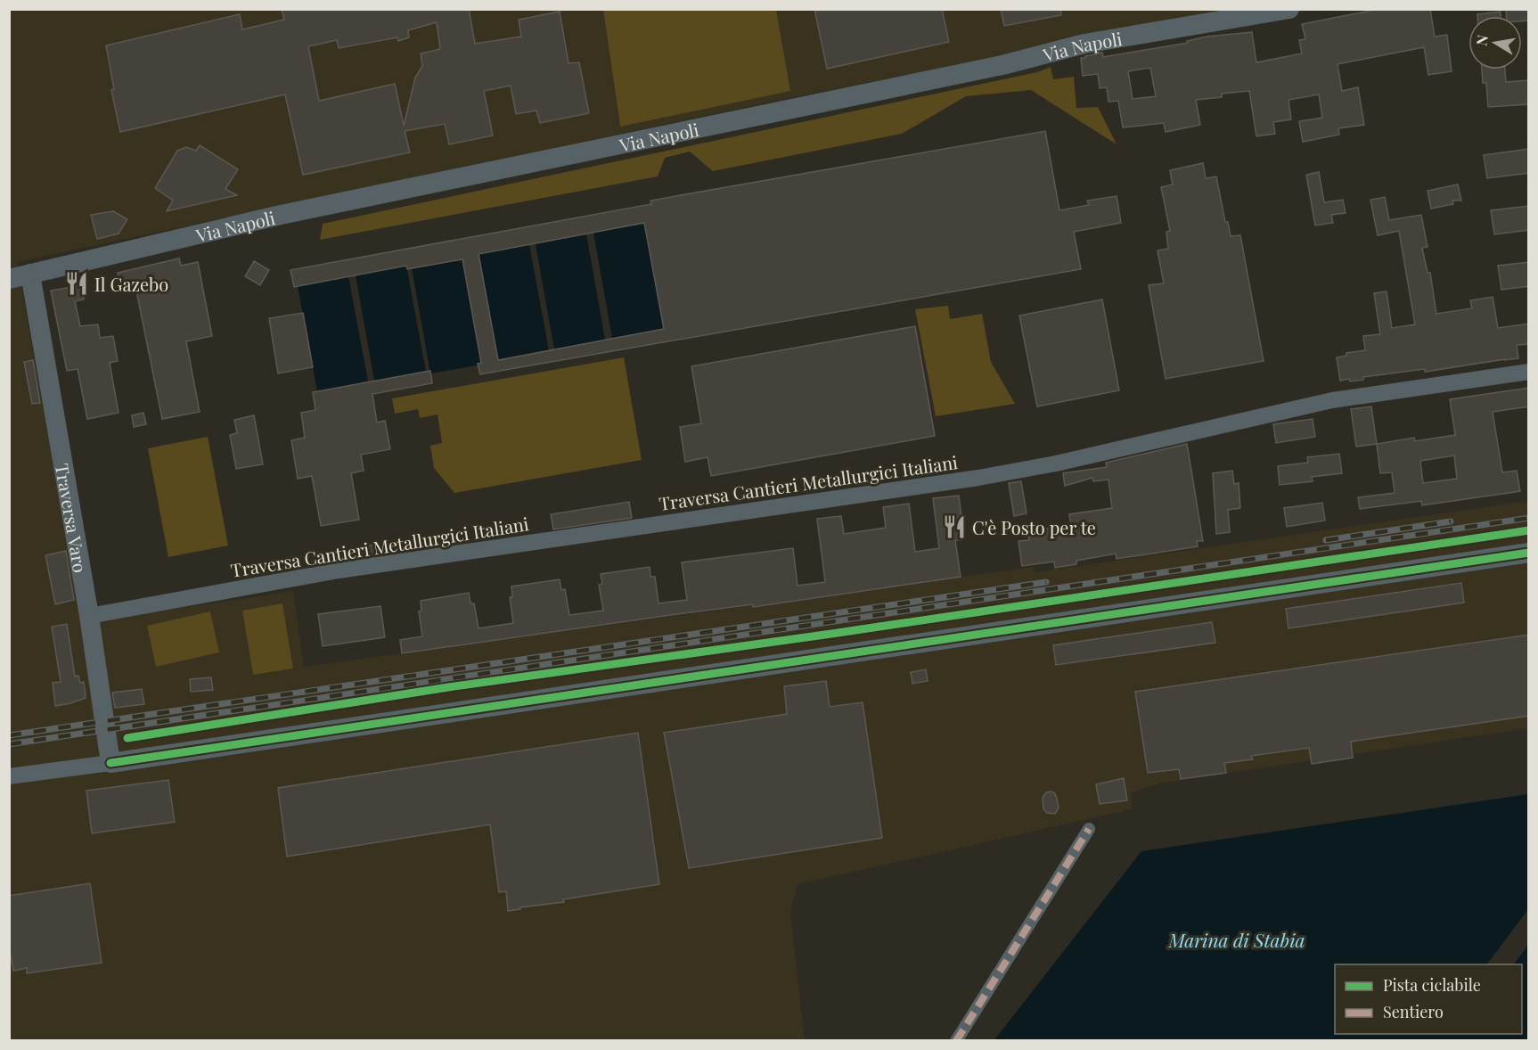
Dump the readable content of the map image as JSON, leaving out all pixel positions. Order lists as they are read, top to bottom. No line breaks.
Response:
{"streets":{"street":["Via Napoli","Traversa Cantieri Metallurgici Italiani","Traversa Varo"]},"crossings":[["Via Napoli","Traversa Varo"],["Traversa Cantieri Metallurgici Italiani","Traversa Varo"]],"water":["Marina di Stabia"],"places":{"restaurant":["Il Gazebo","C'è Posto per te"]},"legend":["Pista ciclabile","Sentiero"],"north":"left"}
